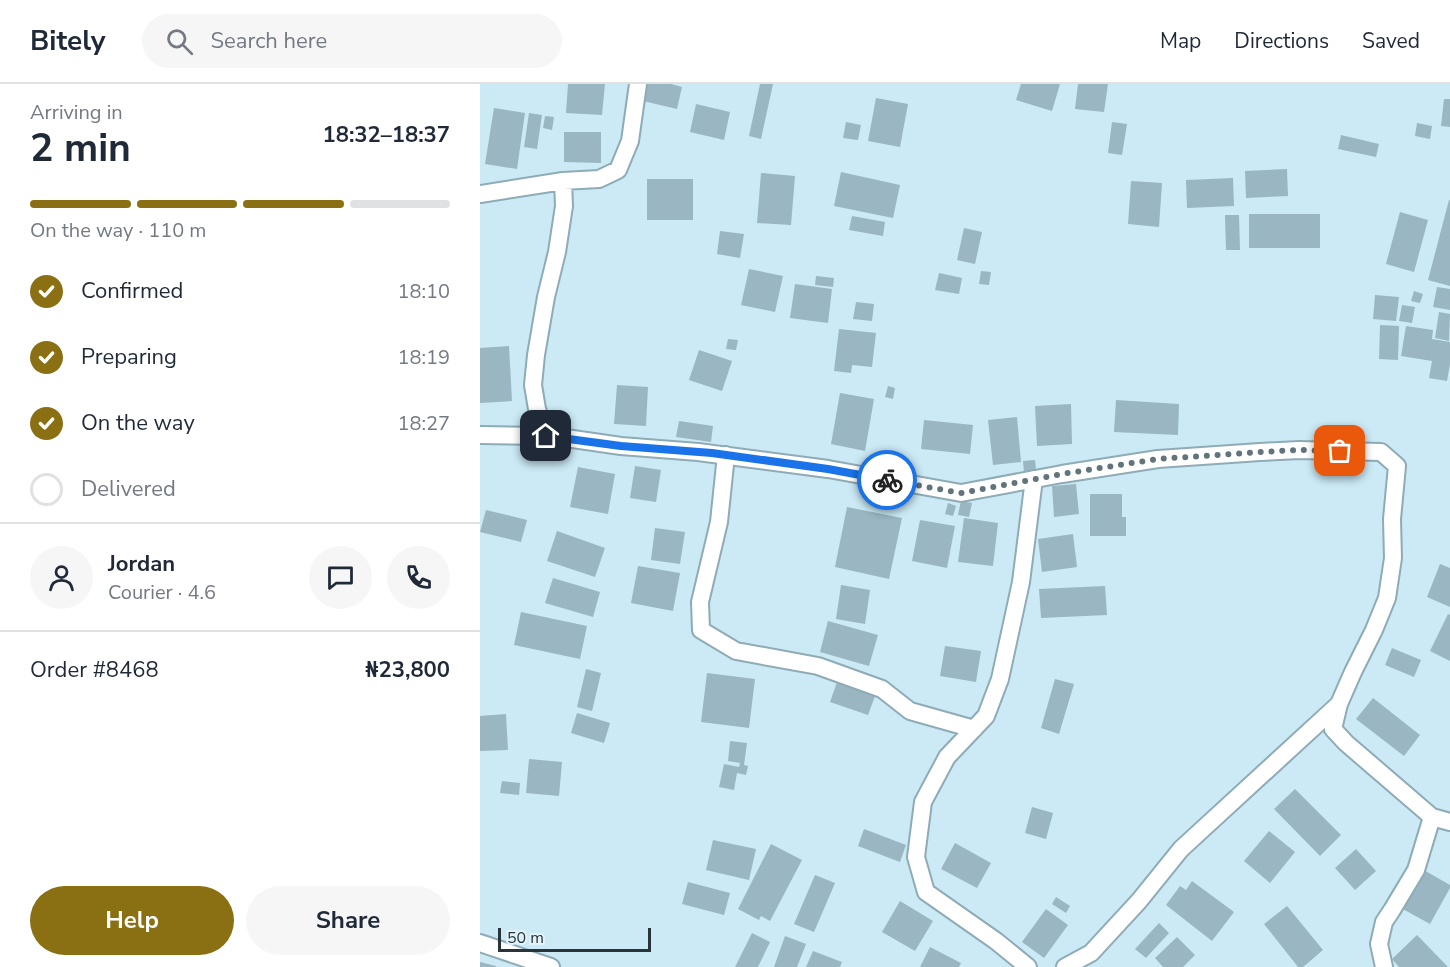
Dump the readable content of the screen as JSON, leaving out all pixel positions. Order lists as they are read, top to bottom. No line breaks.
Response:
{"scale_bar":"50 m","page":{"header":"Bitely","search":"Search here","nav":["Map","Directions","Saved"],"heading":["2 min","Arriving in","18:32–18:37"],"panel":["Jordan","Courier · 4.6","Order #8468","₦23,800"],"bar":"On the way · 110 m","list":[["Confirmed","18:10"],["Preparing","18:19"],["On the way","18:27"],"Delivered"],"buttons":["Help","Share"],"scale":"50 m"}}
